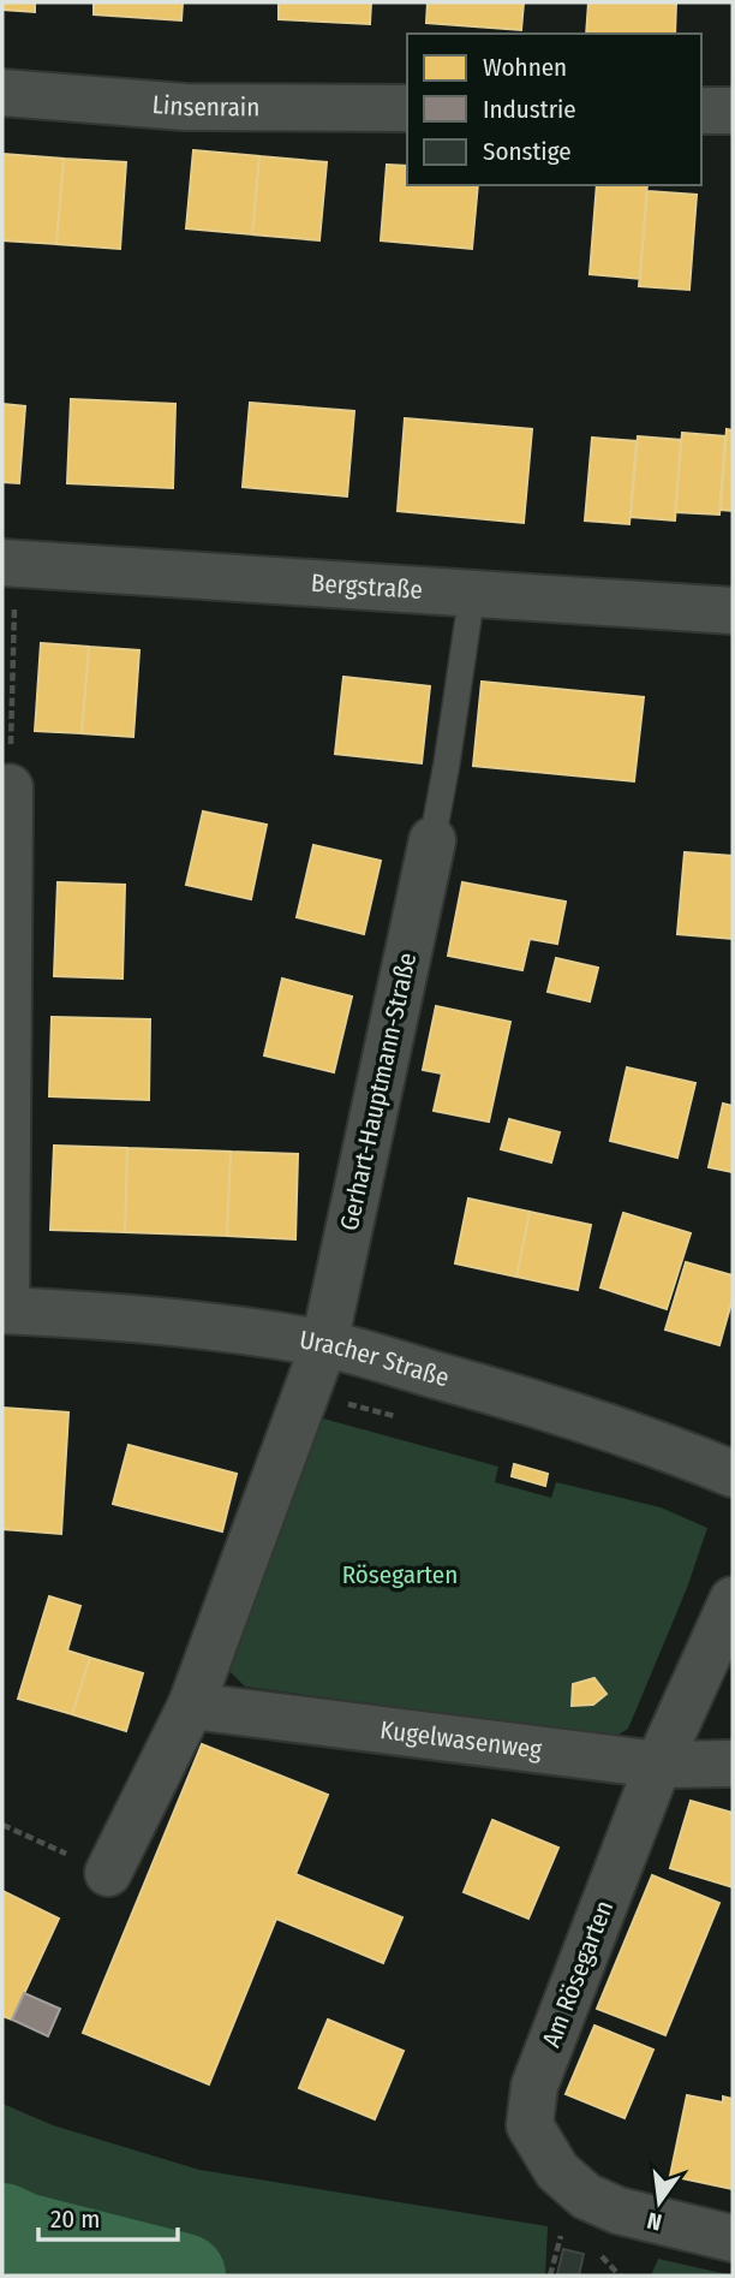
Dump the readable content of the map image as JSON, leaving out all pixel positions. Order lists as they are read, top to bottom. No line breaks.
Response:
{"streets":{"street":["Linsenrain","Bergstraße","Gerhart-Hauptmann-Straße","Uracher Straße","Kugelwasenweg","Am Rösegarten"]},"crossings":[["Gerhart-Hauptmann-Straße","Uracher Straße"],["Kugelwasenweg","Am Rösegarten"]],"parks":["Rösegarten"],"legend":["Wohnen","Industrie","Sonstige"],"scale_bar":"20 m","north":"bottom"}
